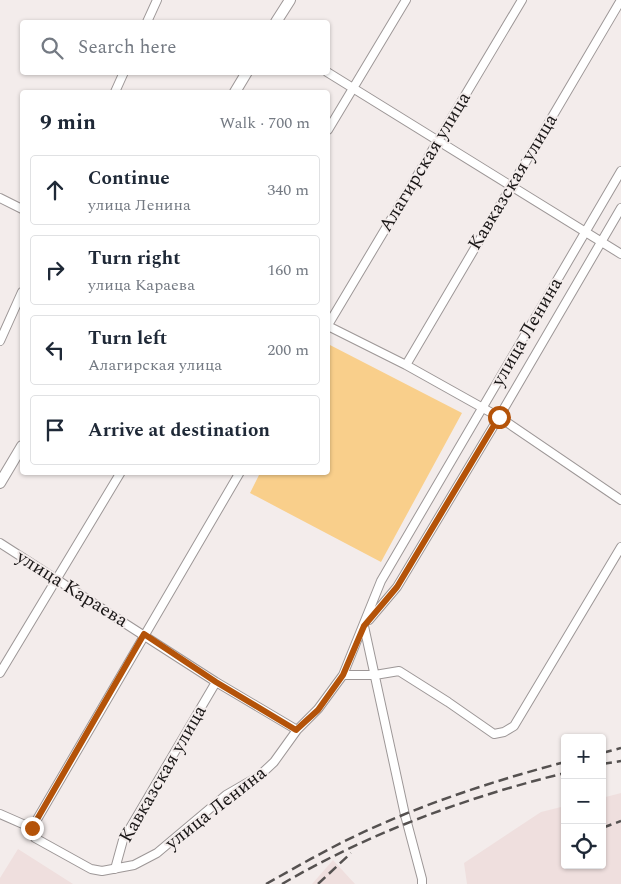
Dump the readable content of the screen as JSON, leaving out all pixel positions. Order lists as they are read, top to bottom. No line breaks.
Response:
{"streets":{"street":["Алагирская улица","Кавказская улица","улица Ленина","улица Караева"]},"crossings":[["Кавказская улица","улица Ленина"],["Кавказская улица","улица Караева"],["улица Ленина","улица Караева"]],"page":{"search":"Search here","heading":["9 min","Walk · 700 m"],"list":[["Continue","улица Ленина","340 m"],["Turn right","улица Караева","160 m"],["Turn left","Алагирская улица","200 m"],"Arrive at destination"],"map_buttons":["+","−"]}}
